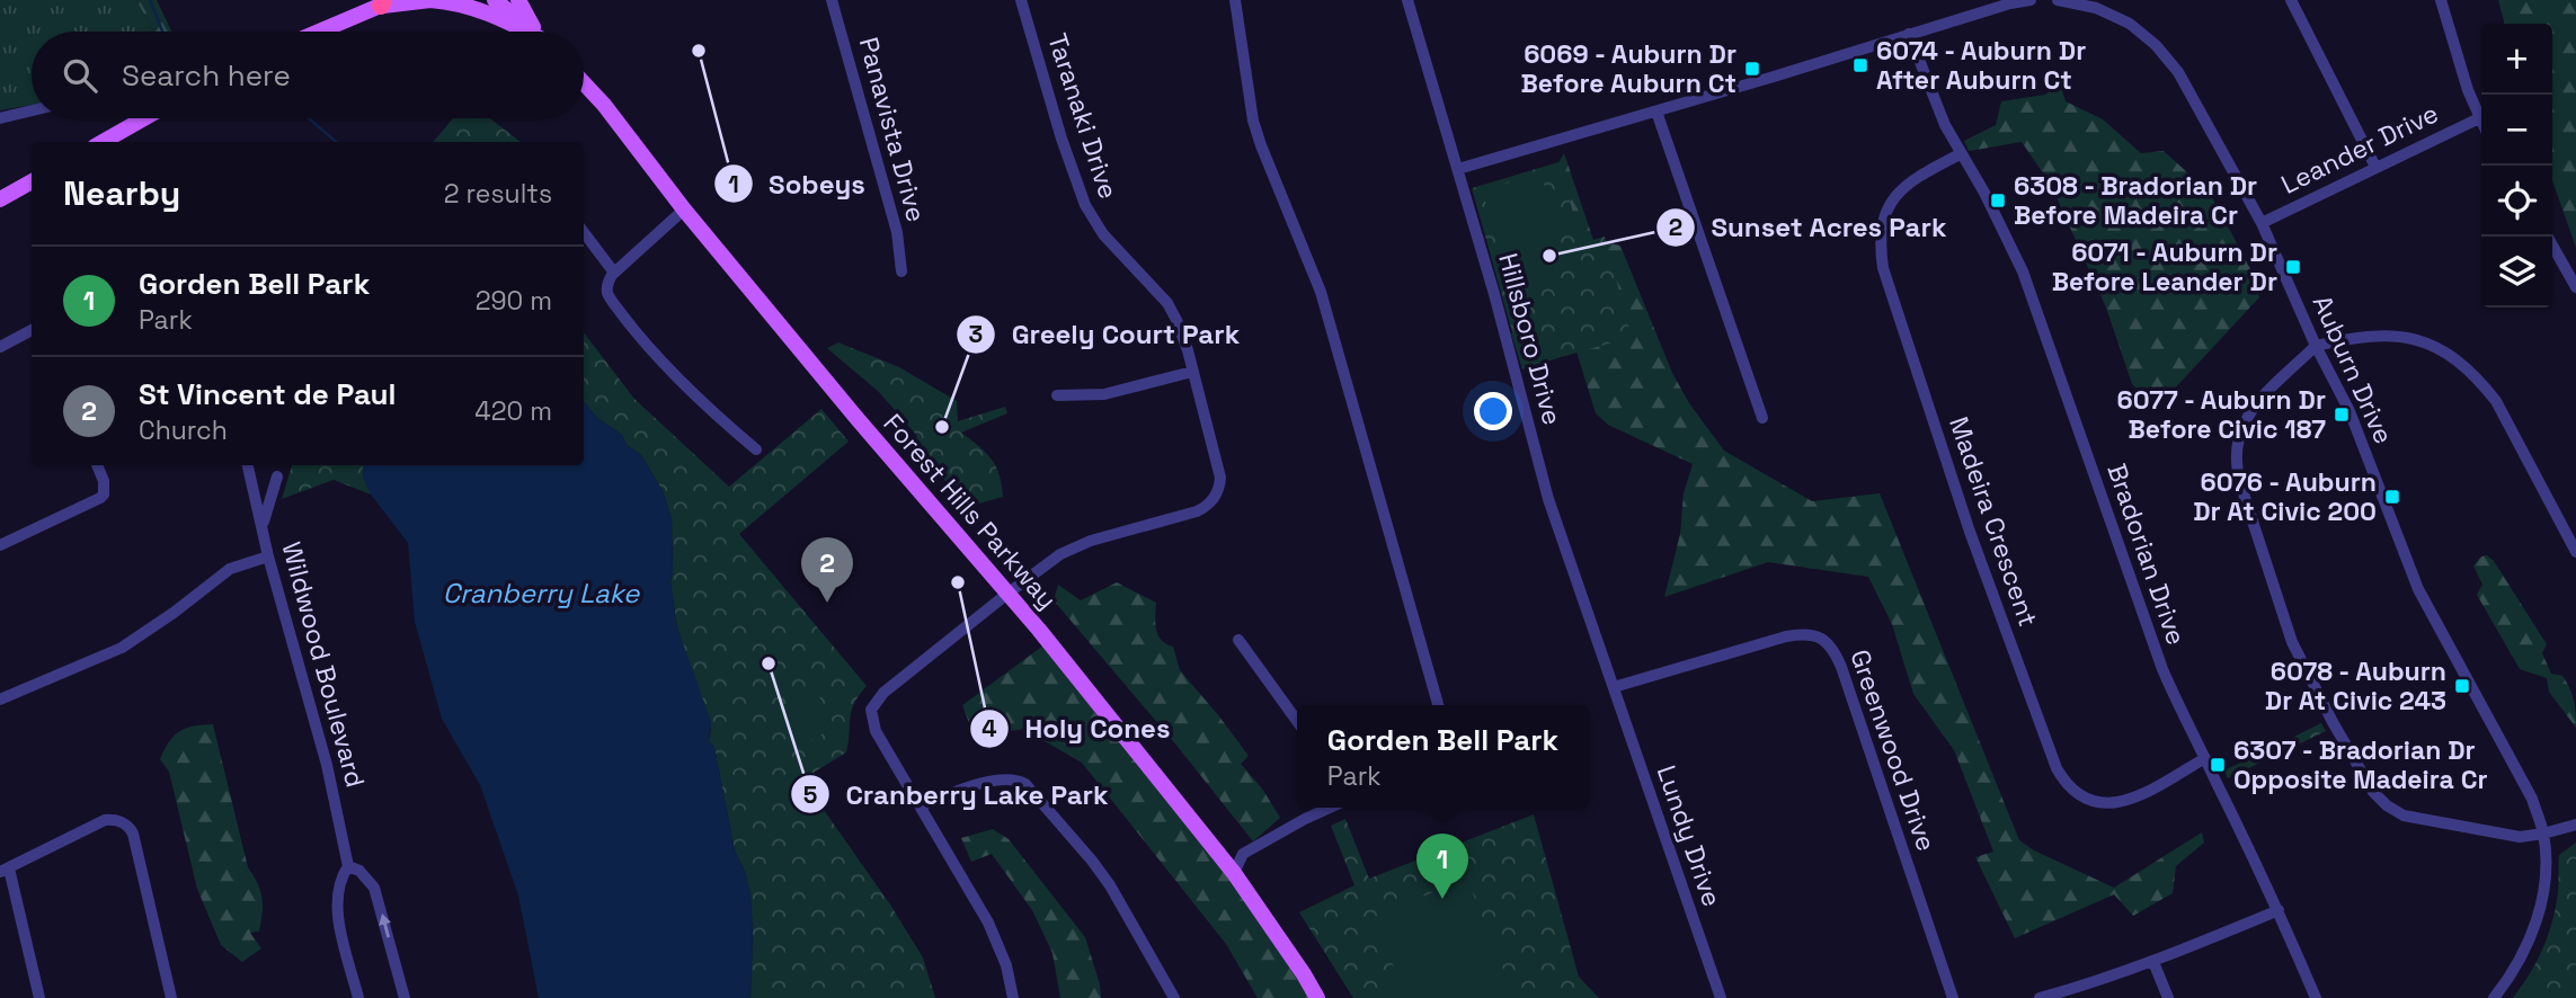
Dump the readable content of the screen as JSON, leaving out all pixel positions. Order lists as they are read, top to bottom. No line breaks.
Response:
{"streets":{"main road":["Forest Hills Parkway"],"street":["Taranaki Drive","Panavista Drive","Leander Drive","Hillsboro Drive","Auburn Drive","Madeira Crescent","Bradorian Drive","Wildwood Boulevard","Greenwood Drive","Lundy Drive"]},"crossings":[["Taranaki Drive","Forest Hills Parkway"],["Leander Drive","Auburn Drive"],["Hillsboro Drive","Greenwood Drive"],["Hillsboro Drive","Lundy Drive"],["Madeira Crescent","Bradorian Drive"],["Greenwood Drive","Lundy Drive"]],"water":["Cranberry Lake"],"places":{"other":["Sobeys","Sunset Acres Park","Greely Court Park","Holy Cones","Cranberry Lake Park"],"transit":["6074 - Auburn Dr After Auburn Ct","6069 - Auburn Dr Before Auburn Ct","6308 - Bradorian Dr Before Madeira Cr","6071 - Auburn Dr Before Leander Dr","6077 - Auburn Dr Before Civic 187","6076 - Auburn Dr At Civic 200","6078 - Auburn Dr At Civic 243","6307 - Bradorian Dr Opposite Madeira Cr"]},"page":{"map_buttons":["+","−"],"search":"Search here","heading":["Nearby","2 results"],"list":[{"mark":"1","name":"Gorden Bell Park","note":"Park","value":"290 m"},{"mark":"2","name":"St Vincent de Paul","note":"Church","value":"420 m"}],"pins":["2","1"],"popup":["Gorden Bell Park","Park"]}}
